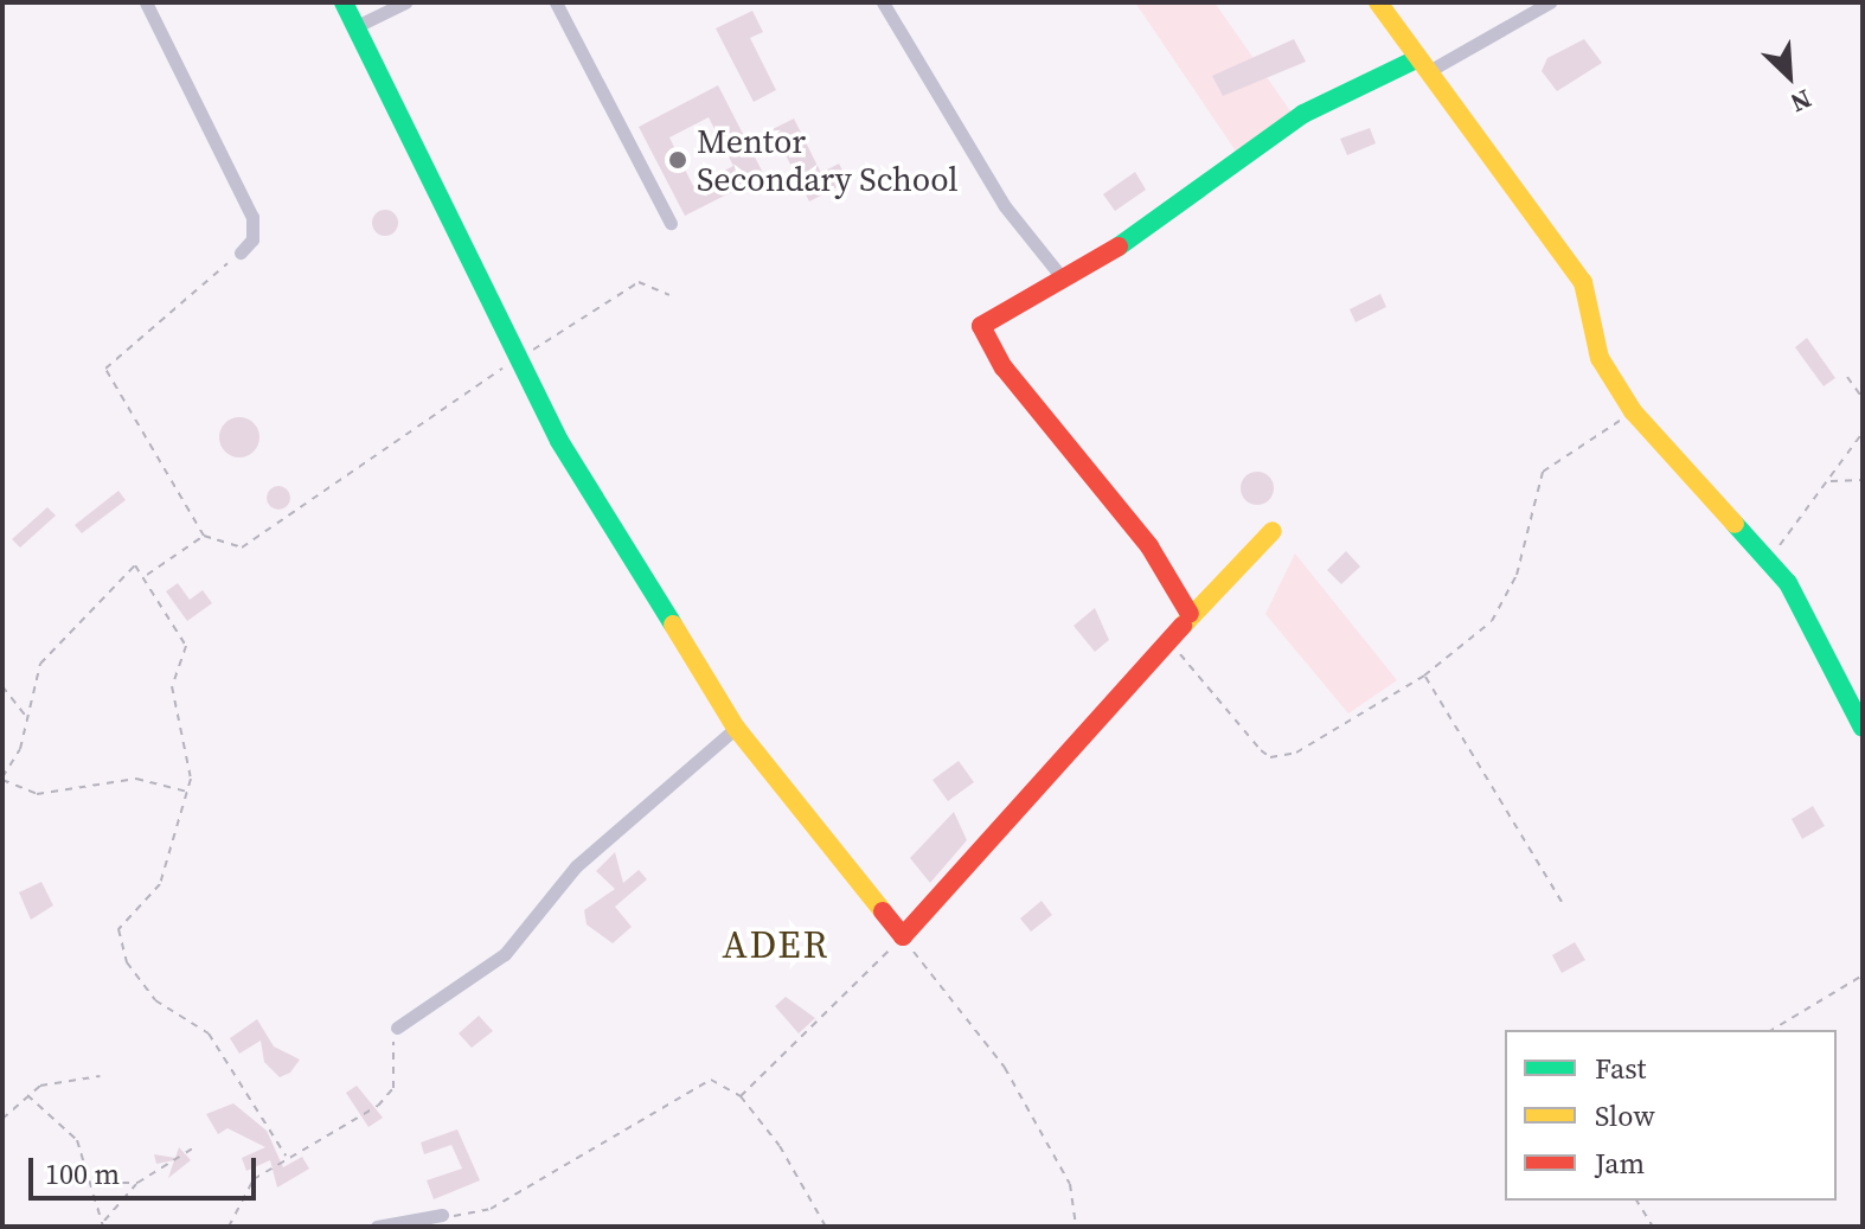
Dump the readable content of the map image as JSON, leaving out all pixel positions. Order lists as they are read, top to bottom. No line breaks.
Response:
{"districts":["ADER"],"places":["Mentor Secondary School"],"legend":["Fast","Slow","Jam"],"scale_bar":"100 m","north":"bottom right"}
